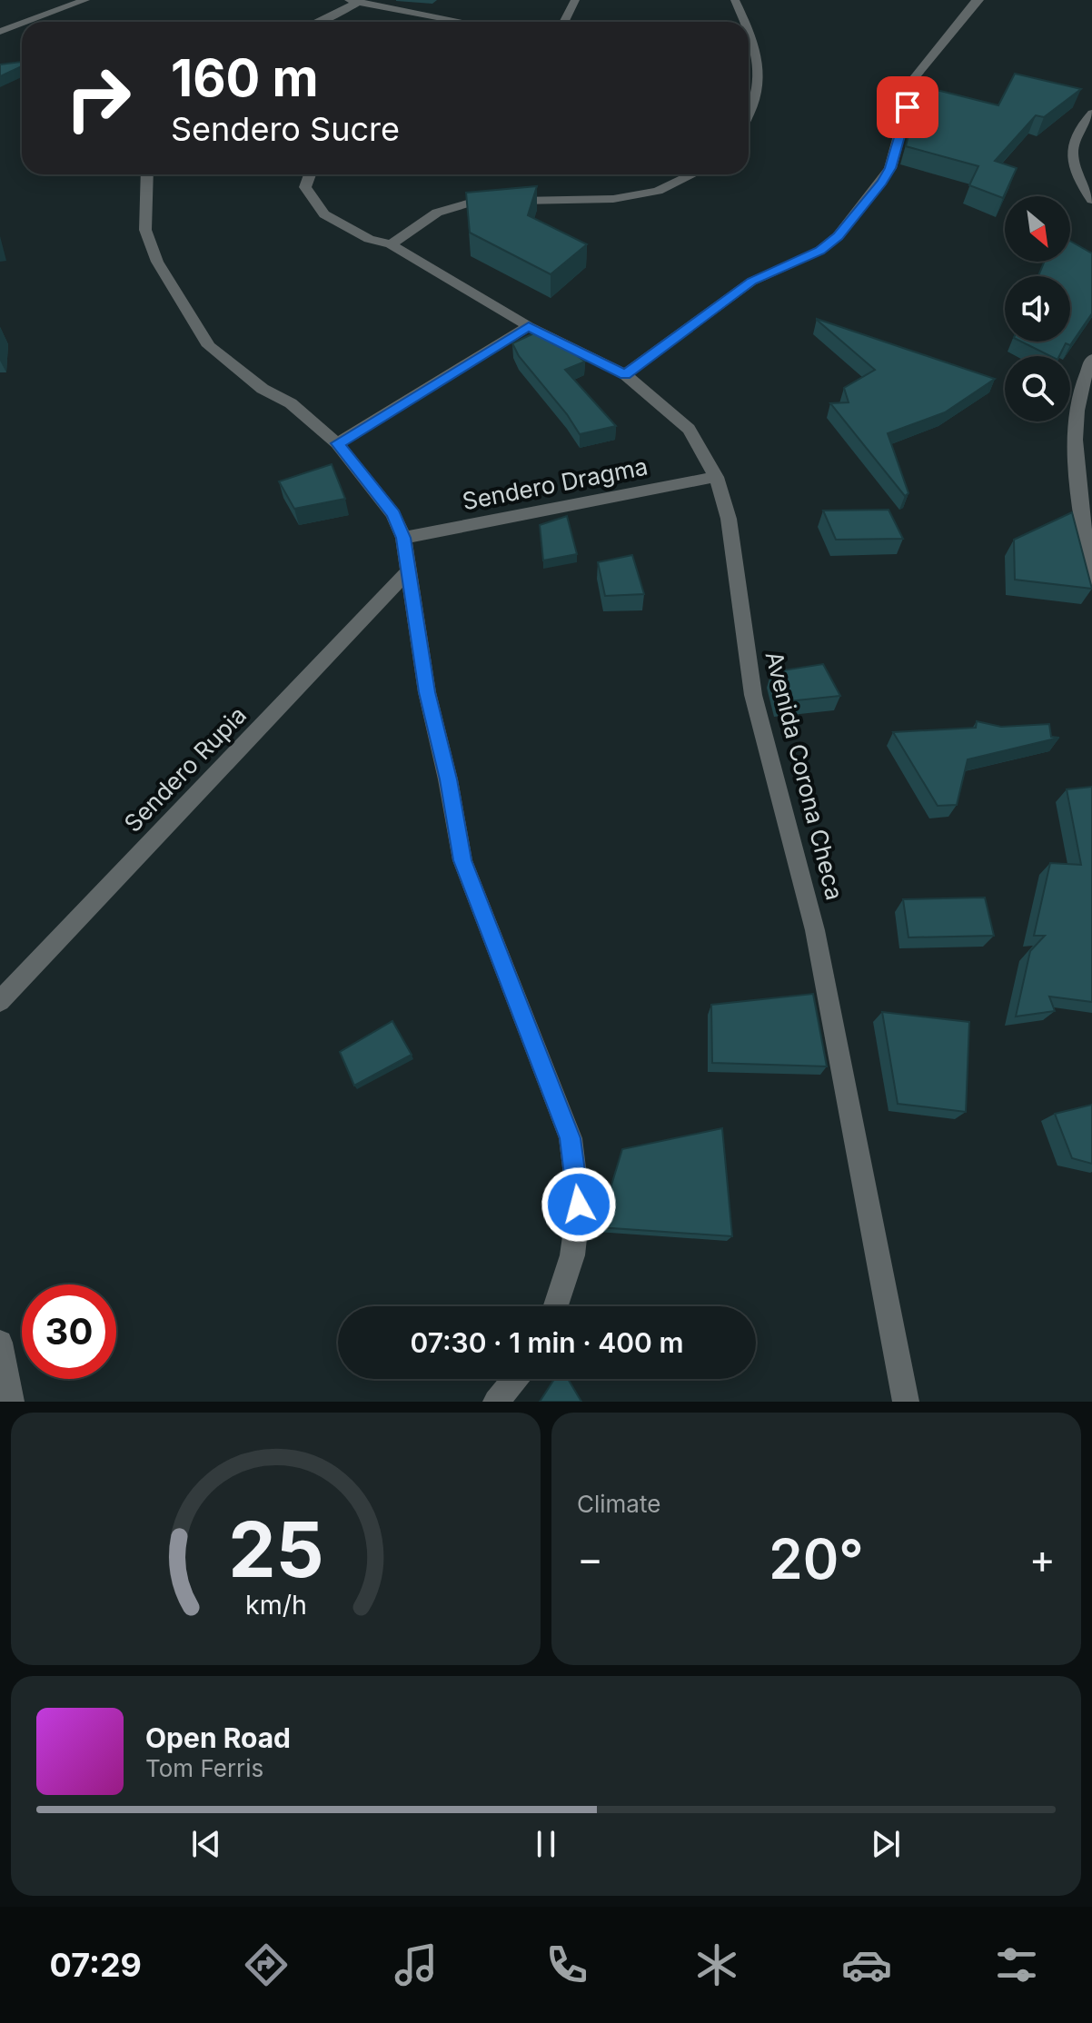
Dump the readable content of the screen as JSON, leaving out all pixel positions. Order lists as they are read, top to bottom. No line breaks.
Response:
{"streets":{"street":["Sendero Dragma","Sendero Rupia","Avenida Corona Checa"]},"crossings":[["Sendero Dragma","Avenida Corona Checa"]],"north":"bottom right","page":{"turn":["160 m","Sendero Sucre"],"limit":"30","trip":"07:30 · 1 min · 400 m","tile":"Climate","heat":["−","20°","+"],"song":["Open Road","Tom Ferris"],"tabs":"07:29","gauge":["25","km/h"]}}
